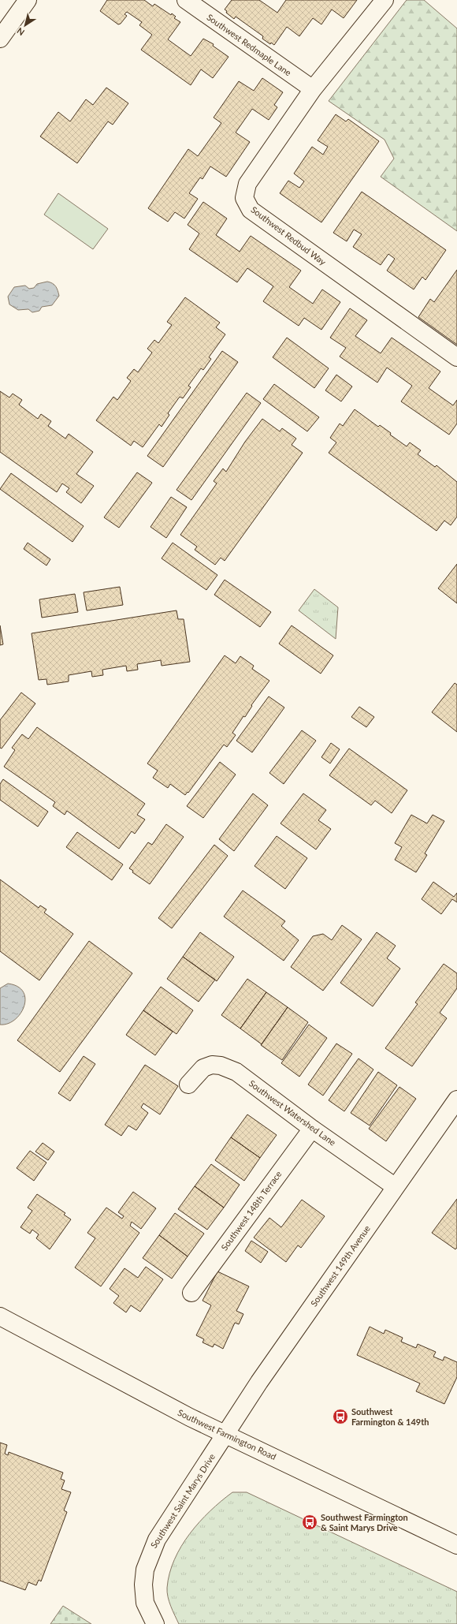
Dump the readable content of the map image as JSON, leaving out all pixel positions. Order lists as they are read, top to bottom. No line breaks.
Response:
{"streets":{"street":["Southwest Redmaple Lane","Southwest Redbud Way","Southwest Watershed Lane","Southwest 148th Terrace","Southwest 149th Avenue","Southwest Farmington Road","Southwest Saint Marys Drive"]},"crossings":[["Southwest Redmaple Lane","Southwest Redbud Way"],["Southwest Watershed Lane","Southwest 148th Terrace"],["Southwest Watershed Lane","Southwest 149th Avenue"],["Southwest 149th Avenue","Southwest Farmington Road"],["Southwest 149th Avenue","Southwest Saint Marys Drive"],["Southwest Farmington Road","Southwest Saint Marys Drive"]],"places":{"bus stop":["Southwest Farmington & 149th","Southwest Farmington & Saint Marys Drive"]},"north":"bottom left"}
